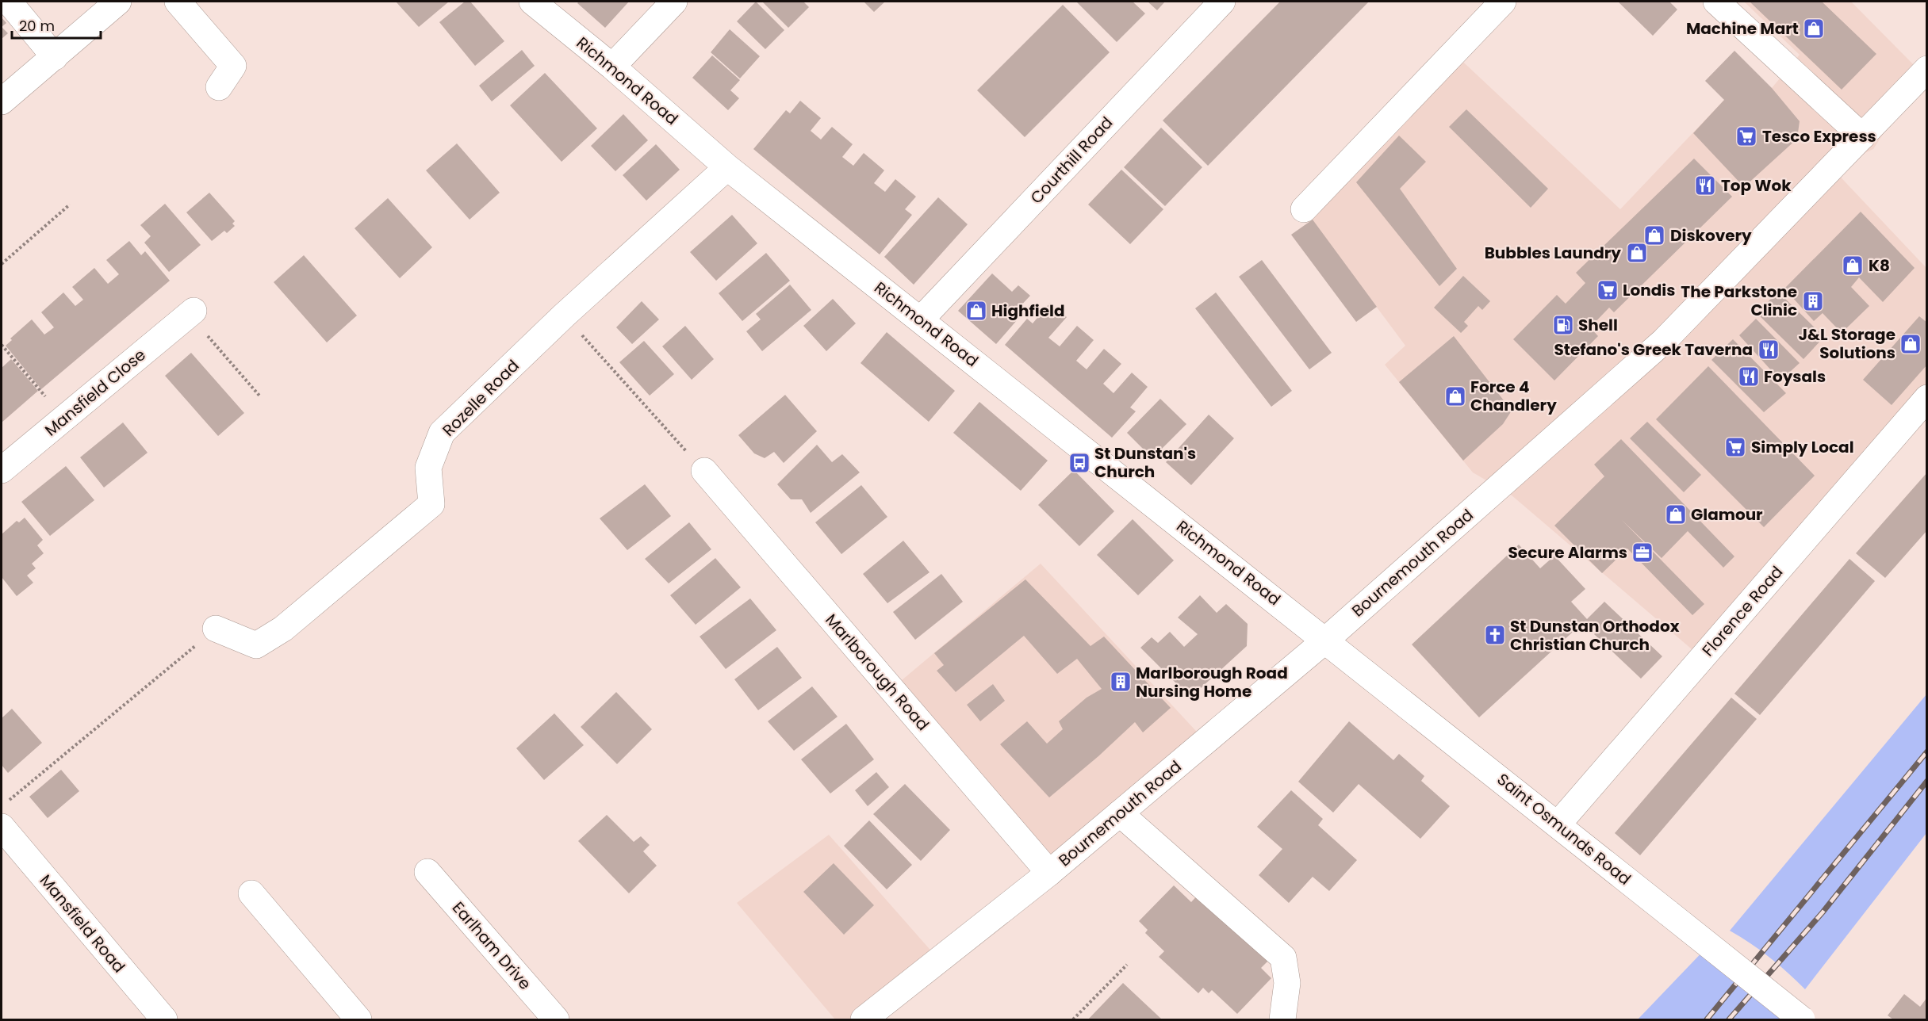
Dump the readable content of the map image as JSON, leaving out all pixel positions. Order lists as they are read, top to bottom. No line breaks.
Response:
{"streets":{"main road":["Richmond Road","Courthill Road","Mansfield Close","Rozelle Road","Bournemouth Road","Florence Road","Marlborough Road","Saint Osmunds Road","Mansfield Road","Earlham Drive"]},"crossings":[["Richmond Road","Courthill Road"],["Richmond Road","Rozelle Road"],["Richmond Road","Bournemouth Road"],["Richmond Road","Saint Osmunds Road"],["Bournemouth Road","Marlborough Road"],["Bournemouth Road","Saint Osmunds Road"],["Florence Road","Saint Osmunds Road"]],"places":{"shop":["Machine Mart","Diskovery","Bubbles Laundry","K8","Highfield","J&L Storage Solutions","Force 4 Chandlery","Glamour"],"supermarket":["Tesco Express","Londis","Simply Local"],"restaurant":["Top Wok","Stefano's Greek Taverna","Foysals"],"building":["The Parkstone Clinic","Marlborough Road Nursing Home"],"fuel station":["Shell"],"bus stop":["St Dunstan's Church"],"office":["Secure Alarms"],"church":["St Dunstan Orthodox Christian Church"]},"scale_bar":"20 m"}
